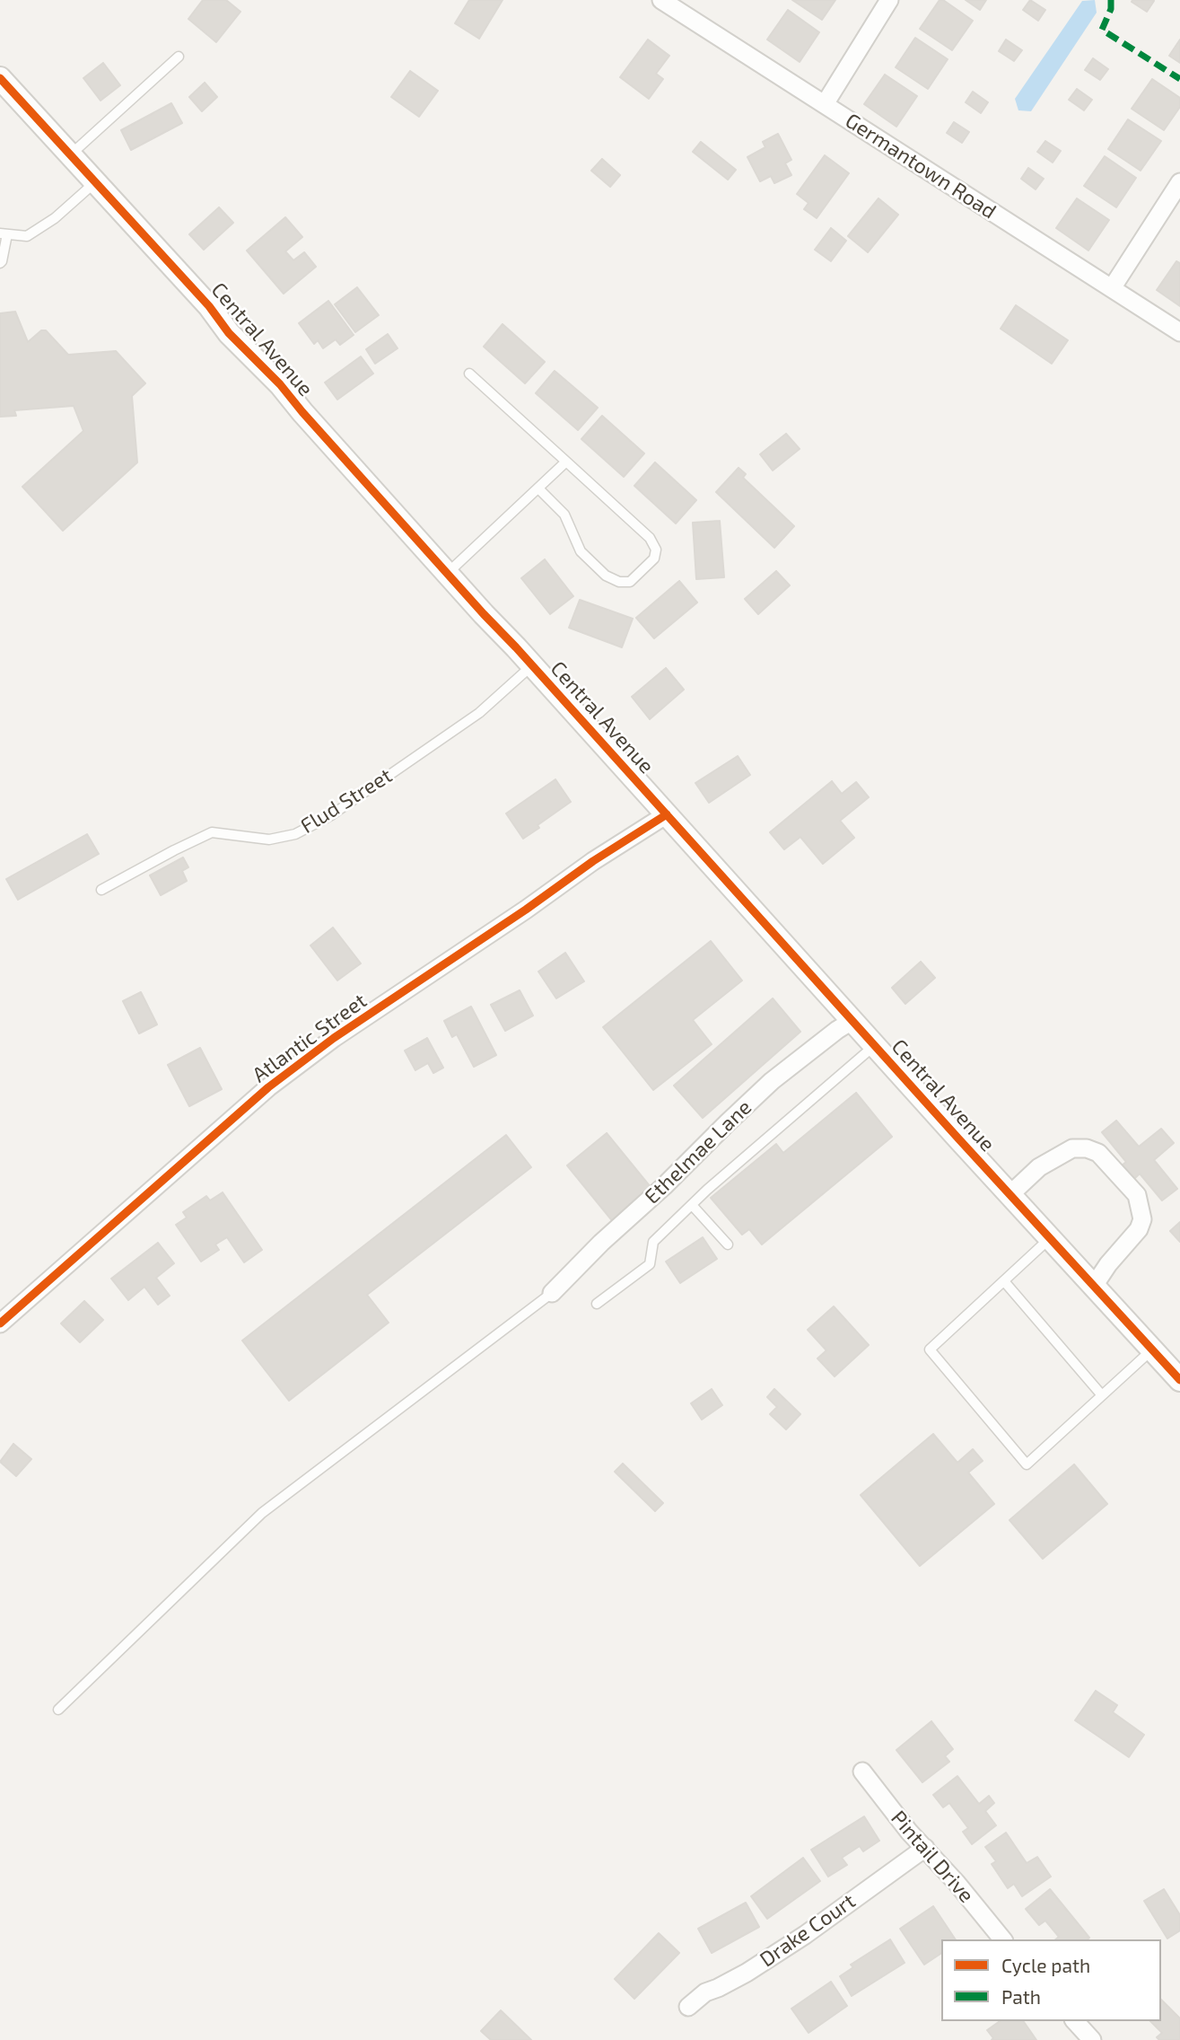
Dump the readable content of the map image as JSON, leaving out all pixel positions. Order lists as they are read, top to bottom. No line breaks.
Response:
{"streets":{"street":["Germantown Road","Central Avenue","Atlantic Street","Ethelmae Lane","Pintail Drive","Drake Court"],"lane":["Flud Street"]},"crossings":[["Central Avenue","Flud Street"],["Central Avenue","Atlantic Street"],["Central Avenue","Ethelmae Lane"],["Pintail Drive","Drake Court"]],"legend":["Cycle path","Path"]}
